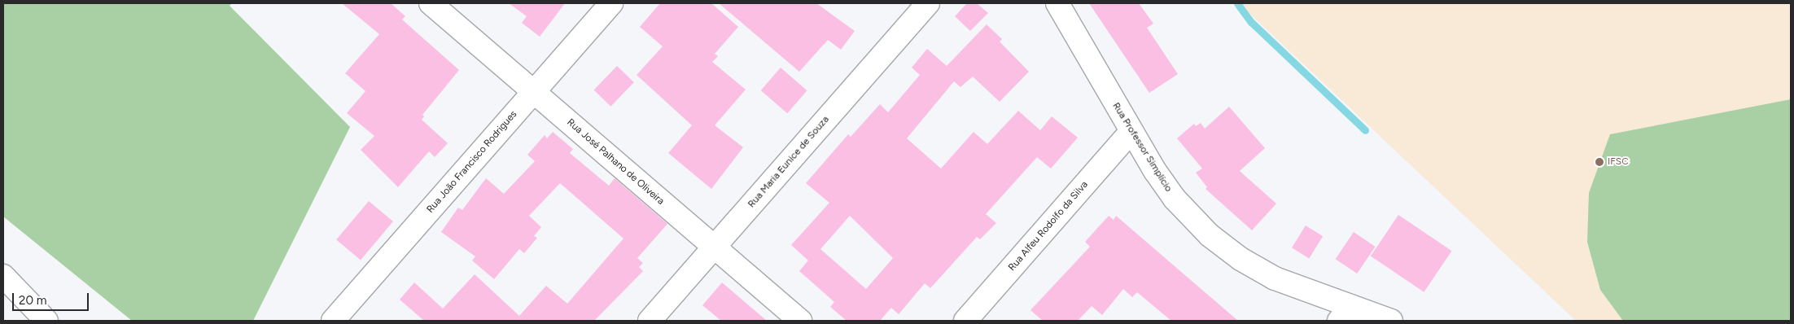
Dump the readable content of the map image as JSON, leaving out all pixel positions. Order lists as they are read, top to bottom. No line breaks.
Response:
{"streets":{"street":["Rua Professor Simplício","Rua João Francisco Rodrigues","Rua José Palhano de Oliveira","Rua Maria Eunice de Souza","Rua Alfeu Rodolfo da Silva"]},"crossings":[["Rua Professor Simplício","Rua Alfeu Rodolfo da Silva"],["Rua João Francisco Rodrigues","Rua José Palhano de Oliveira"],["Rua José Palhano de Oliveira","Rua Maria Eunice de Souza"]],"places":["IFSC"],"scale_bar":"20 m"}
